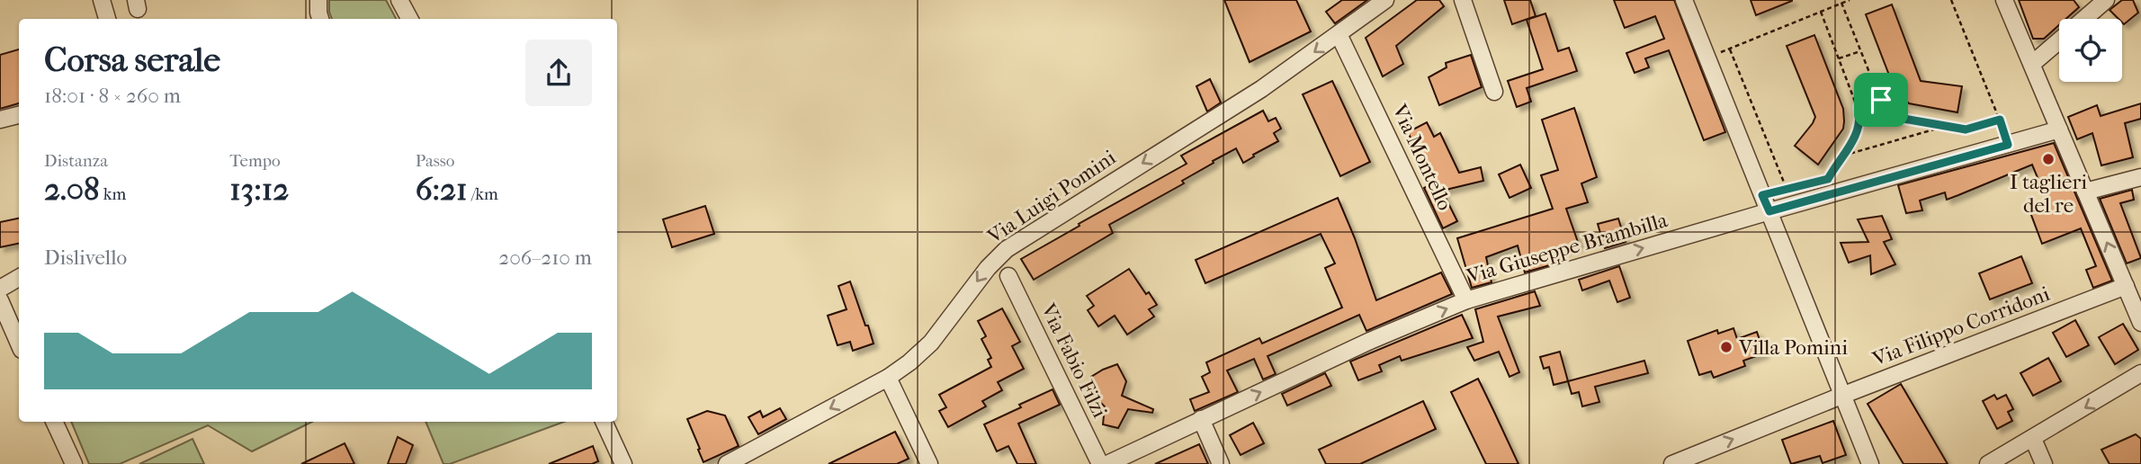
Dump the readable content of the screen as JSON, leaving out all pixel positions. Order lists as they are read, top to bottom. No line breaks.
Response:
{"streets":{"street":["Via Montello","Via Luigi Pomini","Via Giuseppe Brambilla","Via Filippo Corridoni","Via Fabio Filzi"]},"crossings":[["Via Montello","Via Luigi Pomini"],["Via Montello","Via Giuseppe Brambilla"]],"one_way":["Via Luigi Pomini","Via Giuseppe Brambilla","Via Filippo Corridoni"],"places":["I taglieri del re","Villa Pomini"],"page":{"heading":["Corsa serale","18:01 · 8 × 260 m"],"stats":[["Distanza","2.08 km"],["Tempo","13:12"],["Passo","6:21 /km"]],"chart":["Dislivello","206–210 m"]}}
